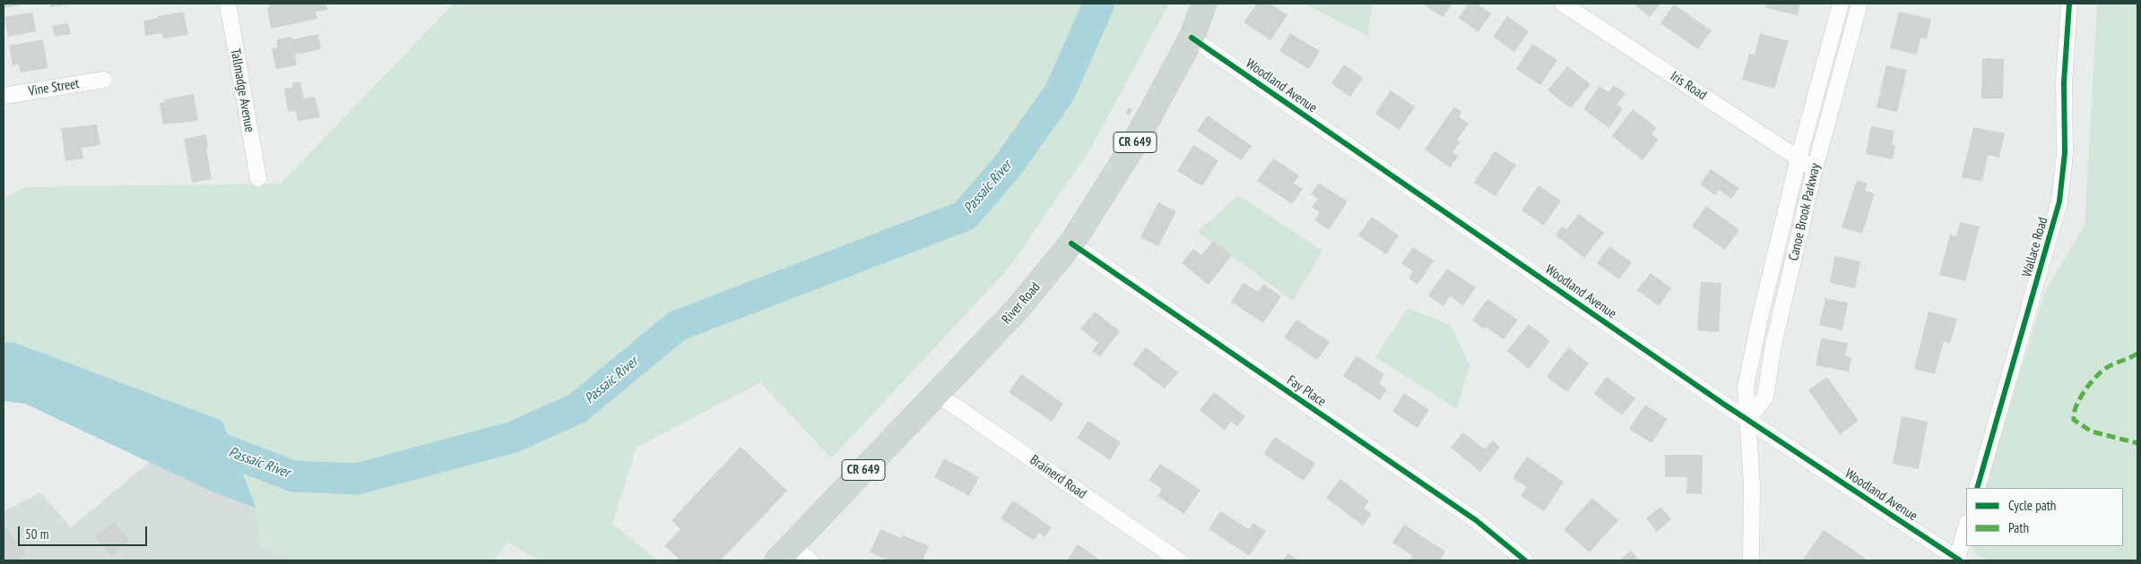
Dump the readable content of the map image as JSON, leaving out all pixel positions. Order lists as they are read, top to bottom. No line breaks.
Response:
{"streets":{"main road":["CR 649","River Road"],"street":["Woodland Avenue","Iris Road","Vine Street","Tallmadge Avenue","Canoe Brook Parkway","Wallace Road","Fay Place","Brainerd Road"]},"crossings":[["Woodland Avenue","Canoe Brook Parkway"],["Woodland Avenue","River Road"],["Iris Road","Canoe Brook Parkway"],["River Road","Fay Place"],["River Road","Brainerd Road"]],"water":["Passaic River"],"legend":["Cycle path","Path"],"scale_bar":"50 m"}
